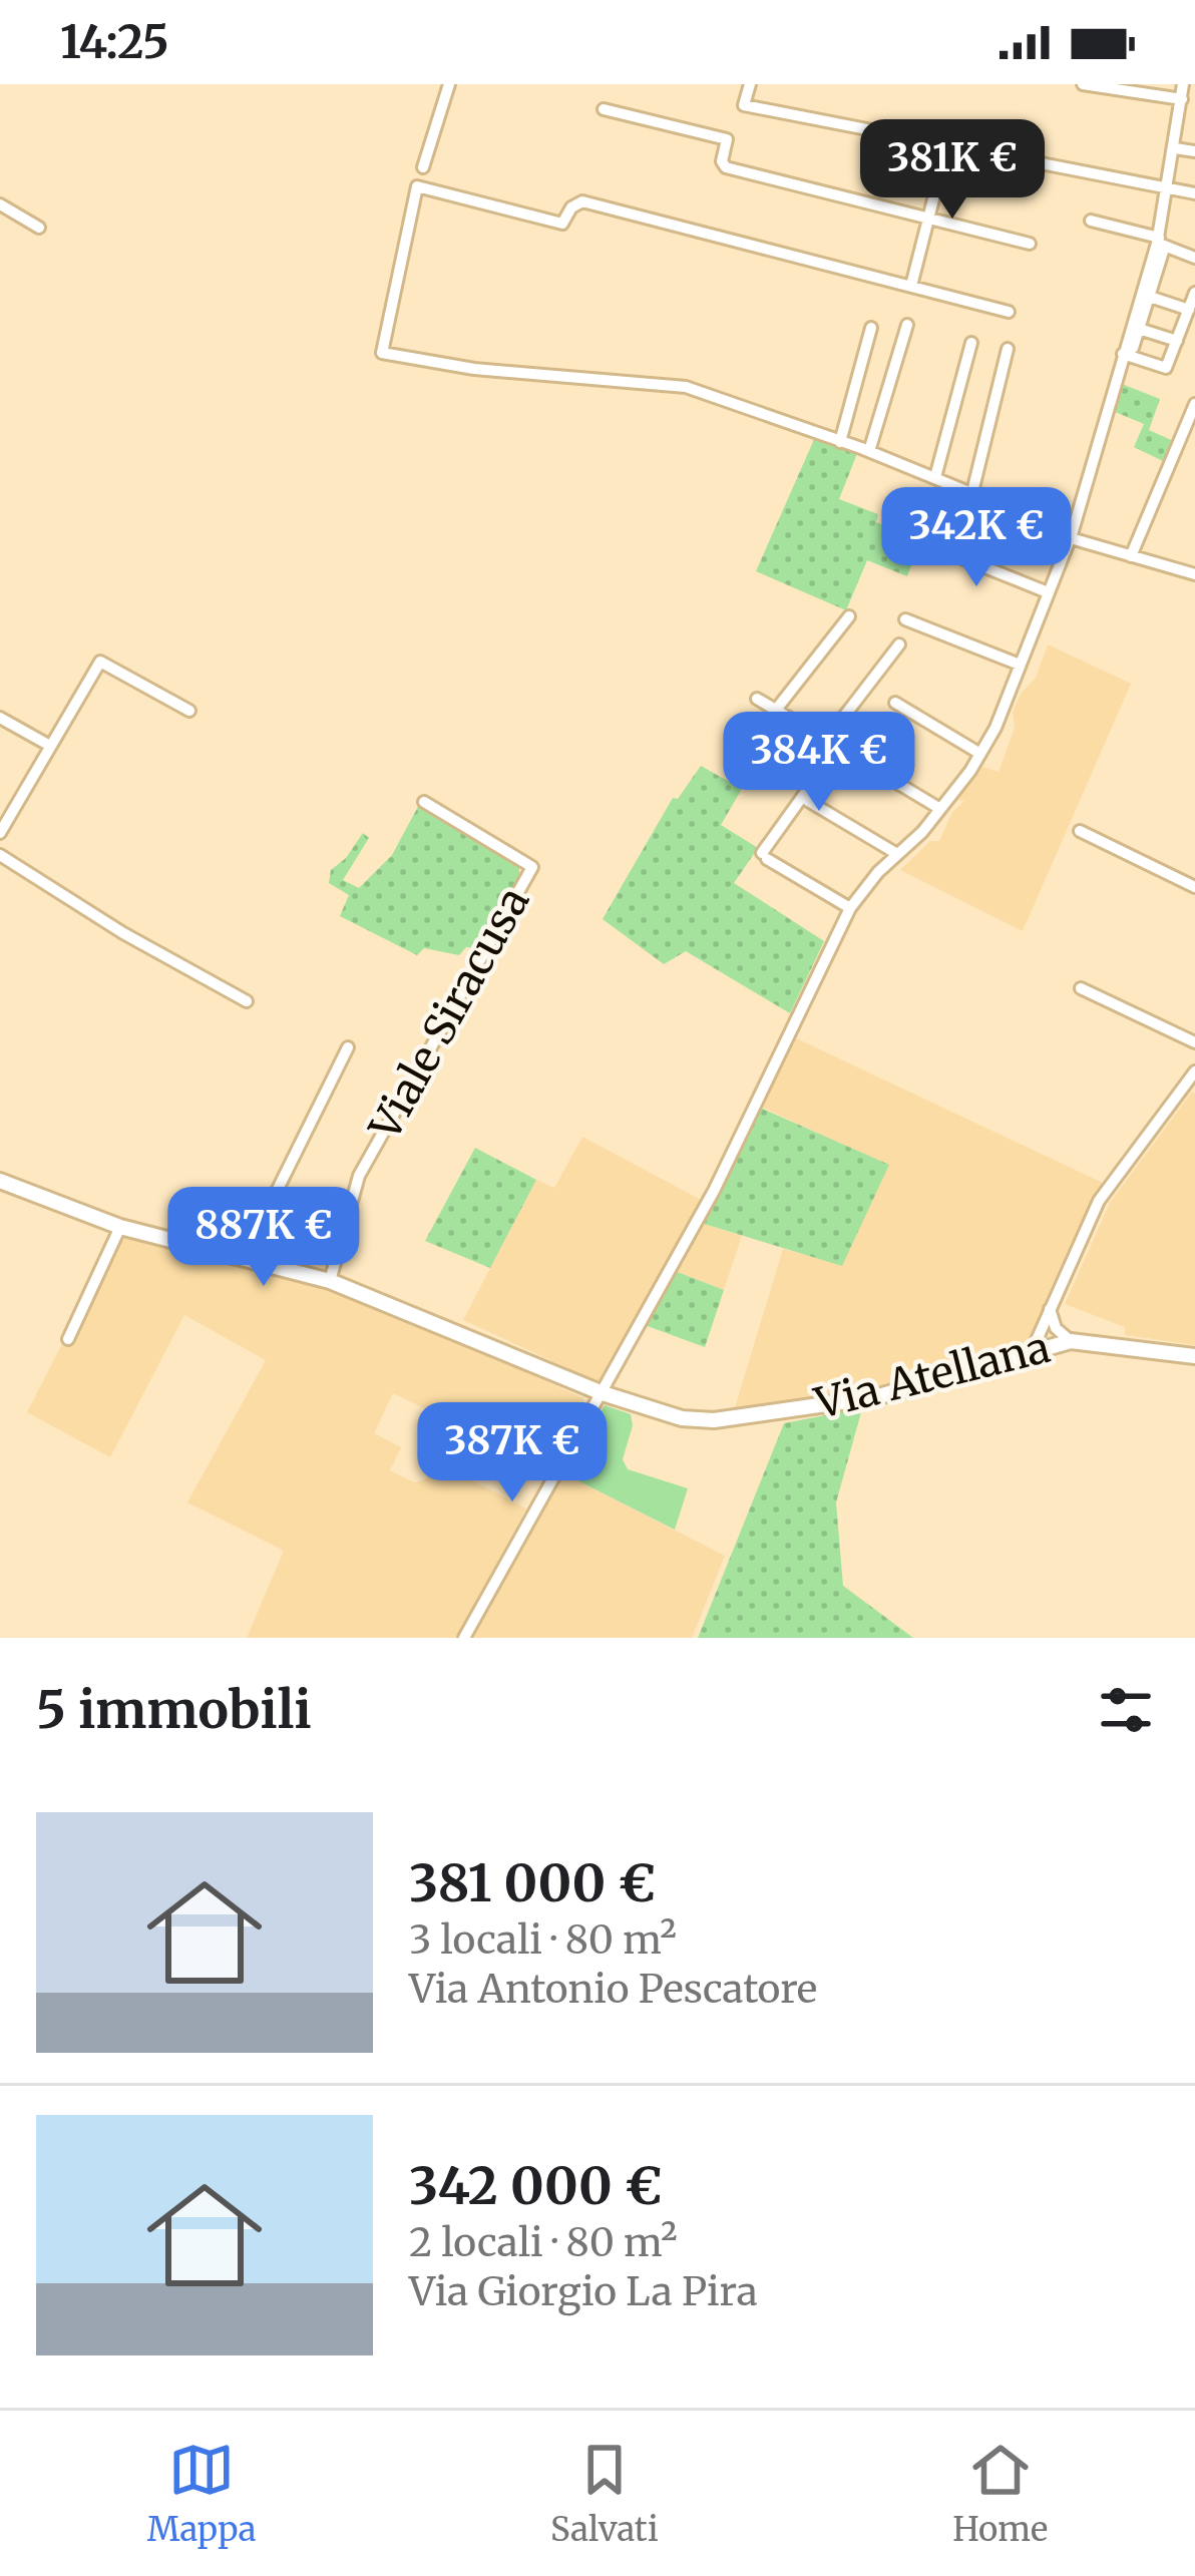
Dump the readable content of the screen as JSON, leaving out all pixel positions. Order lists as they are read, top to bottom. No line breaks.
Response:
{"streets":{"main road":["Via Atellana"],"street":["Viale Siracusa"]},"crossings":[["Viale Siracusa","Via Atellana"]],"page":{"status":"14:25","price":["381K €","342K €","384K €","887K €","387K €"],"heading":"5 immobili","list":[{"name":"381 000 €","note":"3 locali · 80 m² · Via Antonio Pescatore"},{"name":"342 000 €","note":"2 locali · 80 m² · Via Giorgio La Pira"}],"tabs":["Mappa","Salvati","Home"]}}
